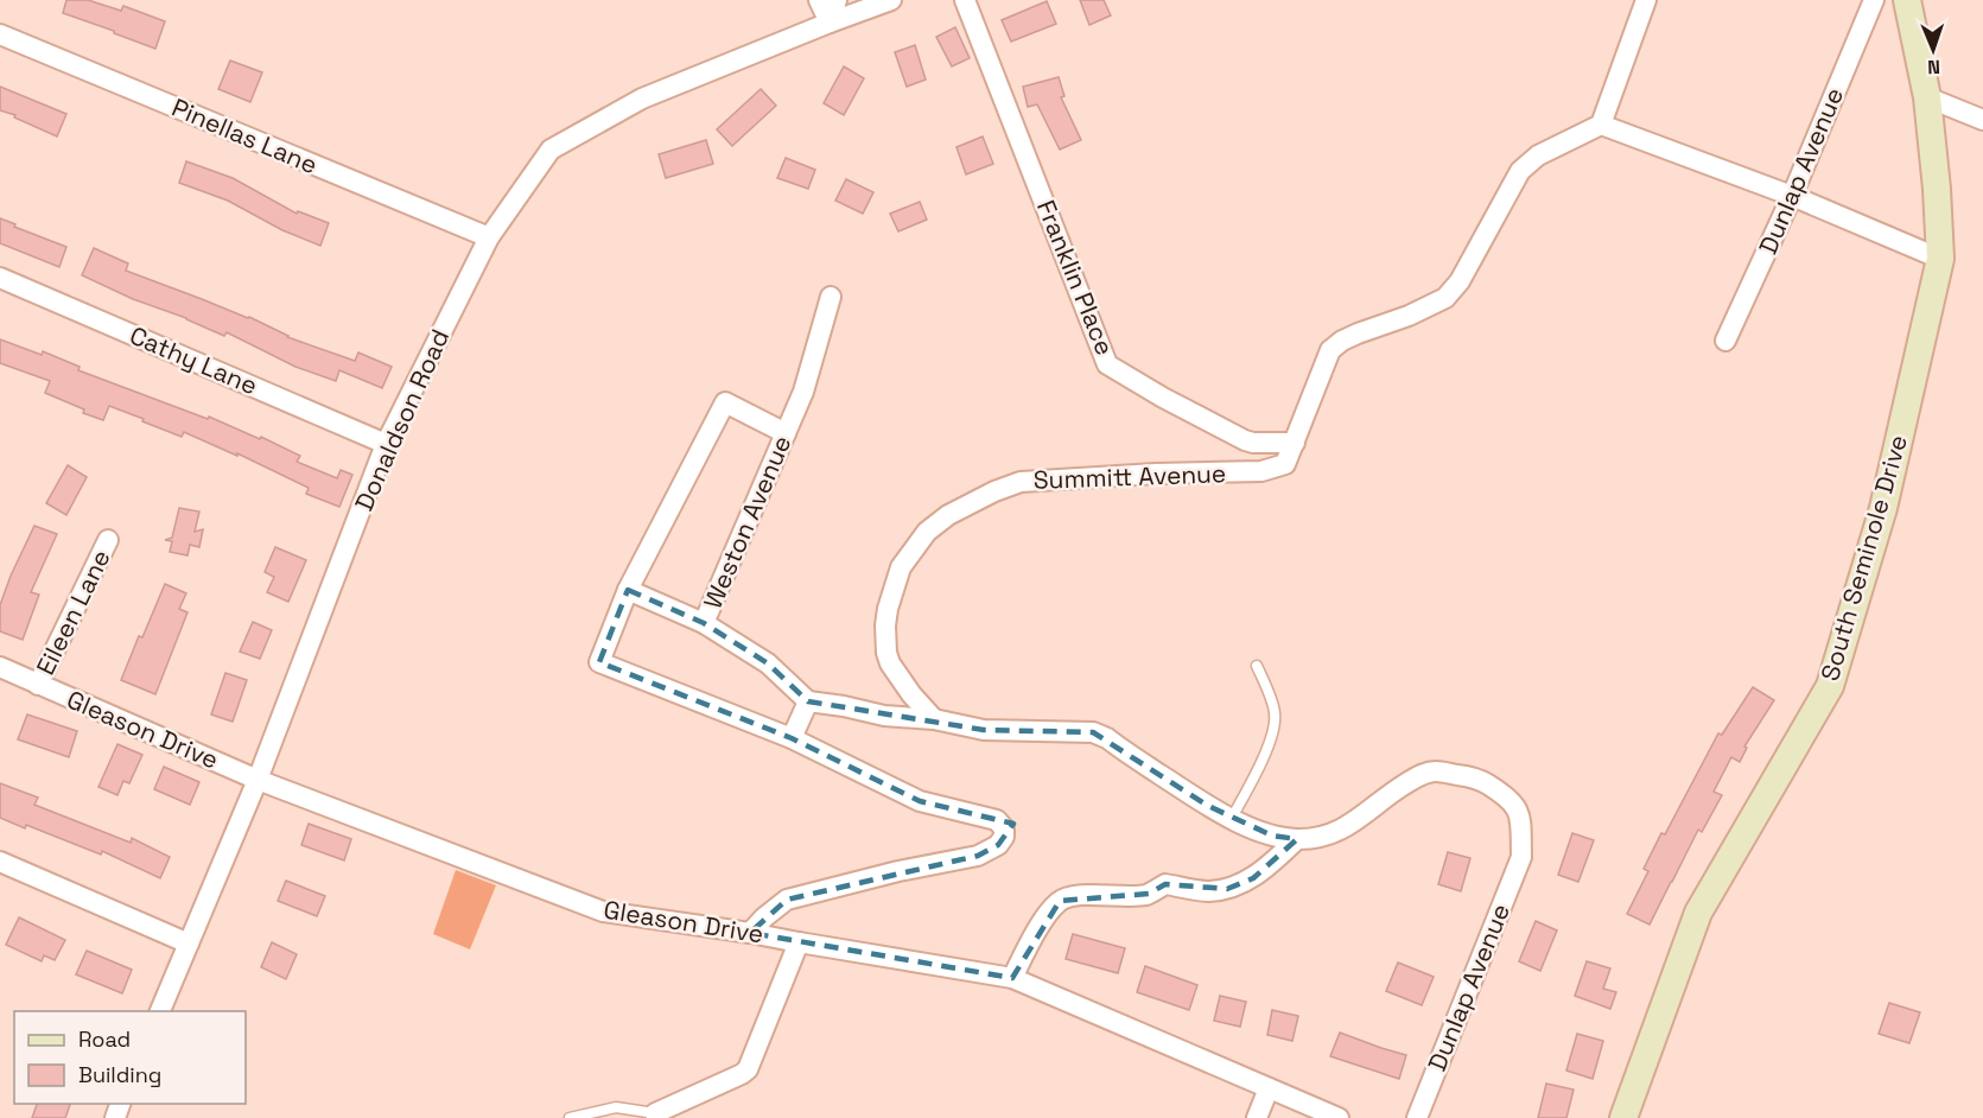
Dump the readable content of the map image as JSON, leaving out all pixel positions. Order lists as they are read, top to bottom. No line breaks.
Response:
{"streets":{"street":["Pinellas Lane","Dunlap Avenue","Franklin Place","Cathy Lane","Donaldson Road","Summitt Avenue","Weston Avenue","South Seminole Drive","Eileen Lane","Gleason Drive"]},"crossings":[["Pinellas Lane","Donaldson Road"],["Franklin Place","Summitt Avenue"],["Cathy Lane","Donaldson Road"],["Donaldson Road","Gleason Drive"],["Eileen Lane","Gleason Drive"]],"legend":["Road","Building"],"north":"bottom"}
